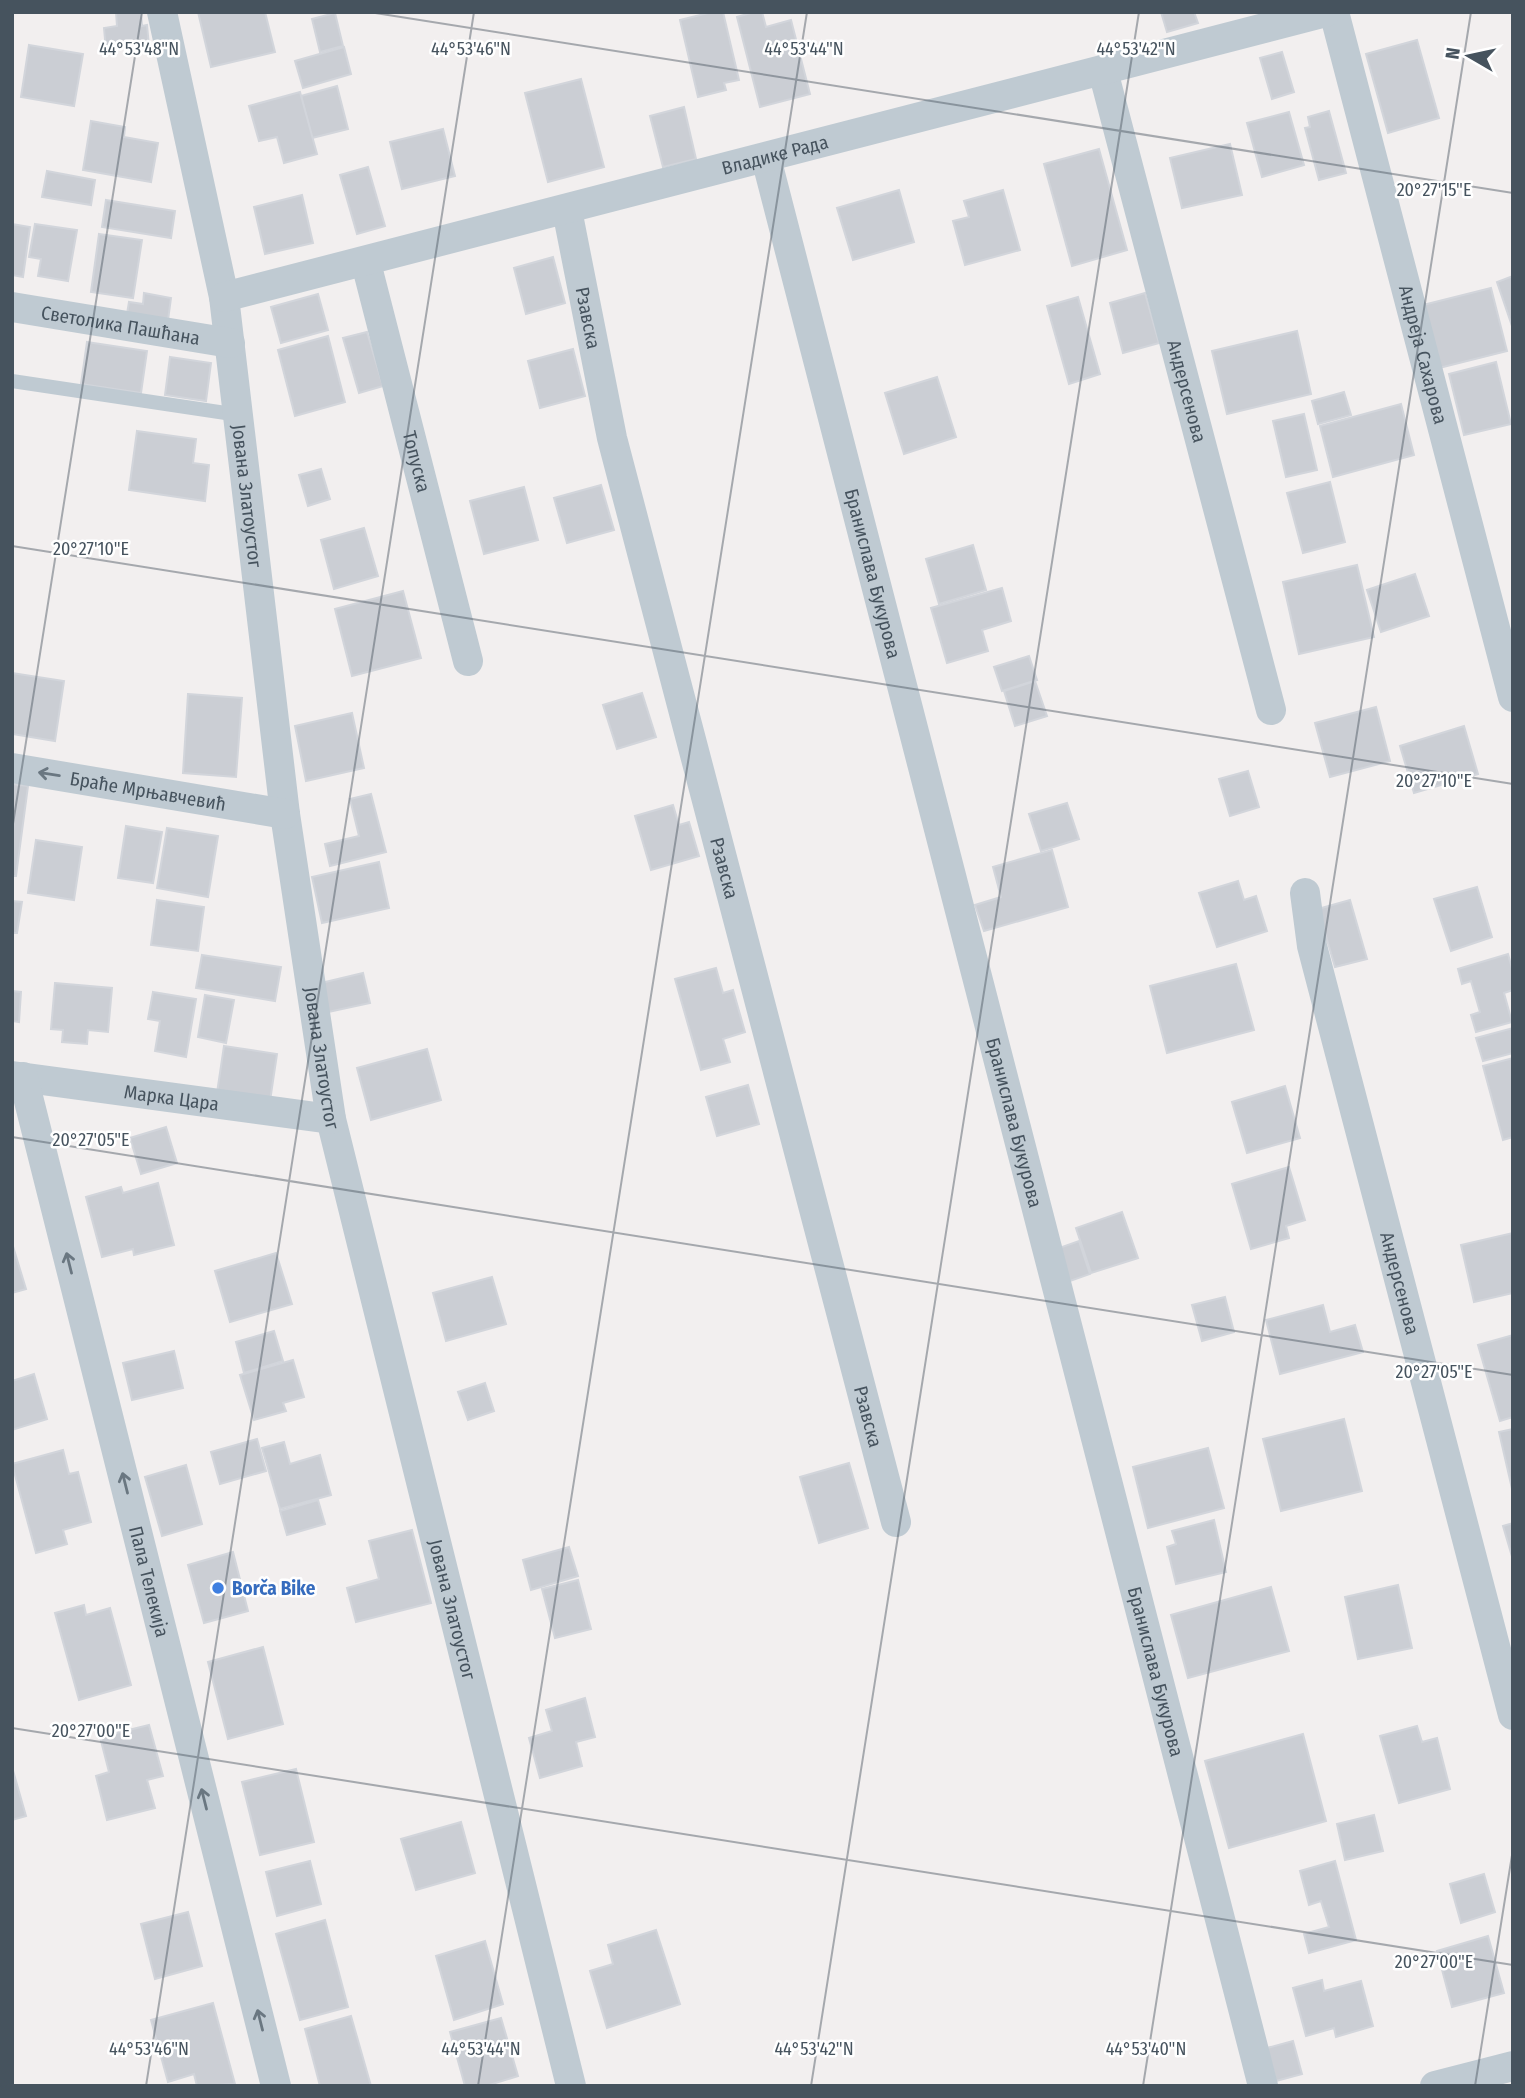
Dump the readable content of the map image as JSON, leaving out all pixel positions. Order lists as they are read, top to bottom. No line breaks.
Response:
{"streets":{"street":["Владике Рада","Рзавска","Светолика Пашћана","Андреја Сахарова","Андерсенова","Топуска","Јована Златоустог","Бранислава Букурова","Браће Мрњавчевић","Марка Цара","Пала Телекија"]},"crossings":[["Владике Рада","Рзавска"],["Владике Рада","Андерсенова"],["Владике Рада","Топуска"],["Владике Рада","Јована Златоустог"],["Владике Рада","Бранислава Букурова"],["Светолика Пашћана","Јована Златоустог"],["Јована Златоустог","Браће Мрњавчевић"],["Јована Златоустог","Марка Цара"],["Марка Цара","Пала Телекија"]],"one_way":["Браће Мрњавчевић","Пала Телекија"],"places":["Borča Bike"],"north":"left","coordinates":["44°53'48\"N","44°53'46\"N","44°53'44\"N","44°53'42\"N","20°27'15\"E","20°27'10\"E","20°27'05\"E","20°27'00\"E","44°53'40\"N"]}
